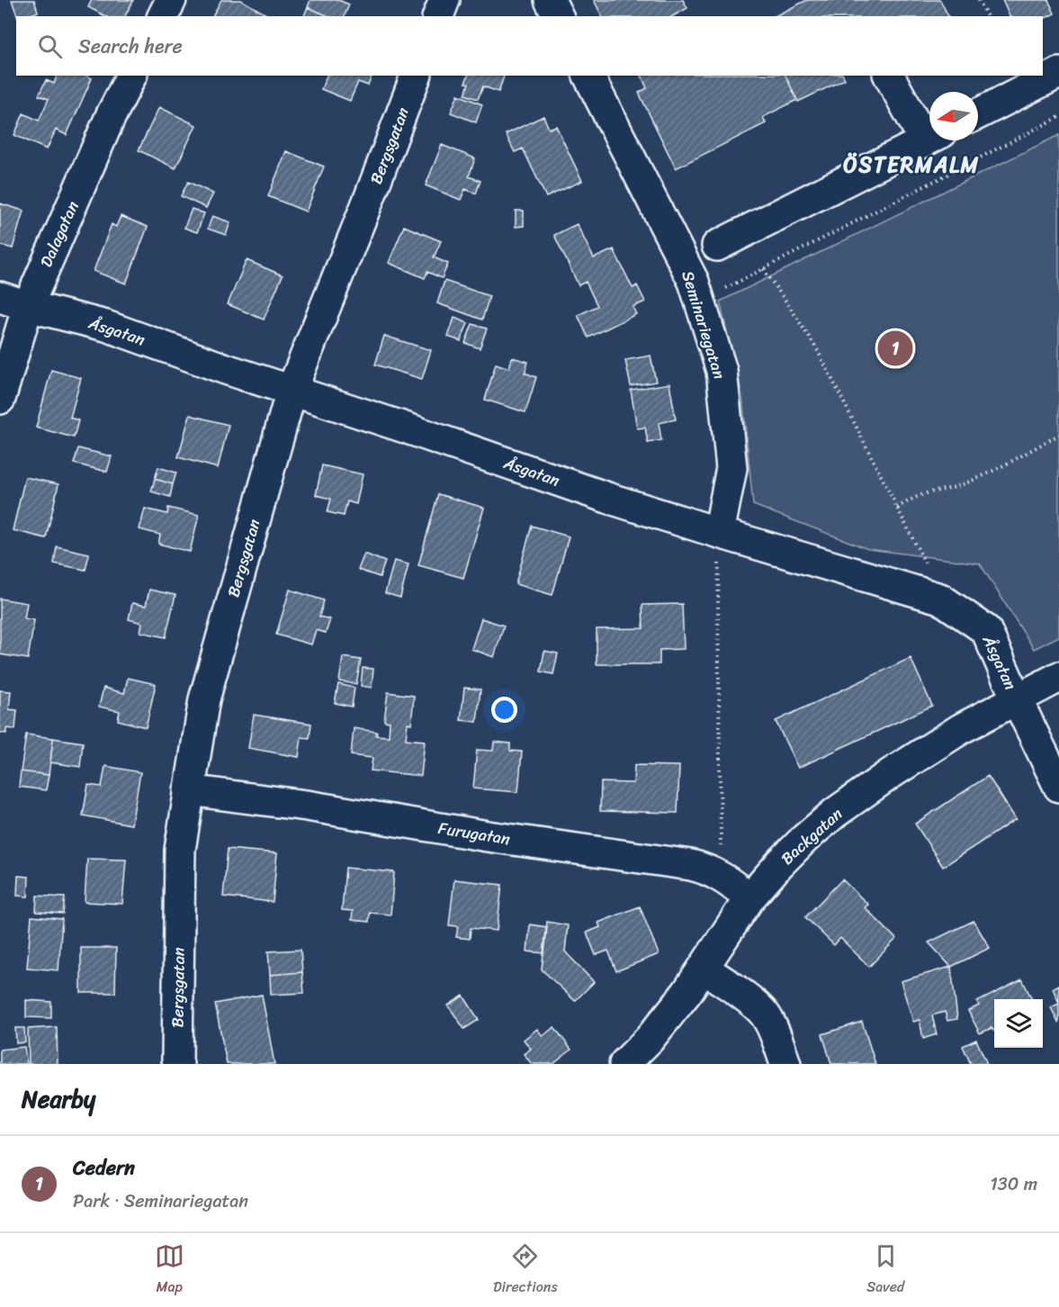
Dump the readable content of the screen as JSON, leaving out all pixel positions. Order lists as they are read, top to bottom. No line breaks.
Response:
{"streets":{"street":["Bergsgatan","Dalagatan","Seminariegatan","Åsgatan","Furugatan","Backgatan"]},"crossings":[["Bergsgatan","Åsgatan"],["Bergsgatan","Furugatan"],["Dalagatan","Åsgatan"],["Seminariegatan","Åsgatan"],["Åsgatan","Backgatan"],["Furugatan","Backgatan"]],"districts":["ÖSTERMALM"],"north":"left","page":{"search":"Search here","pins":"1","heading":"Nearby","list":[{"mark":"1","name":"Cedern","note":"Park · Seminariegatan","value":"130 m"}],"nav":["Map","Directions","Saved"]}}
